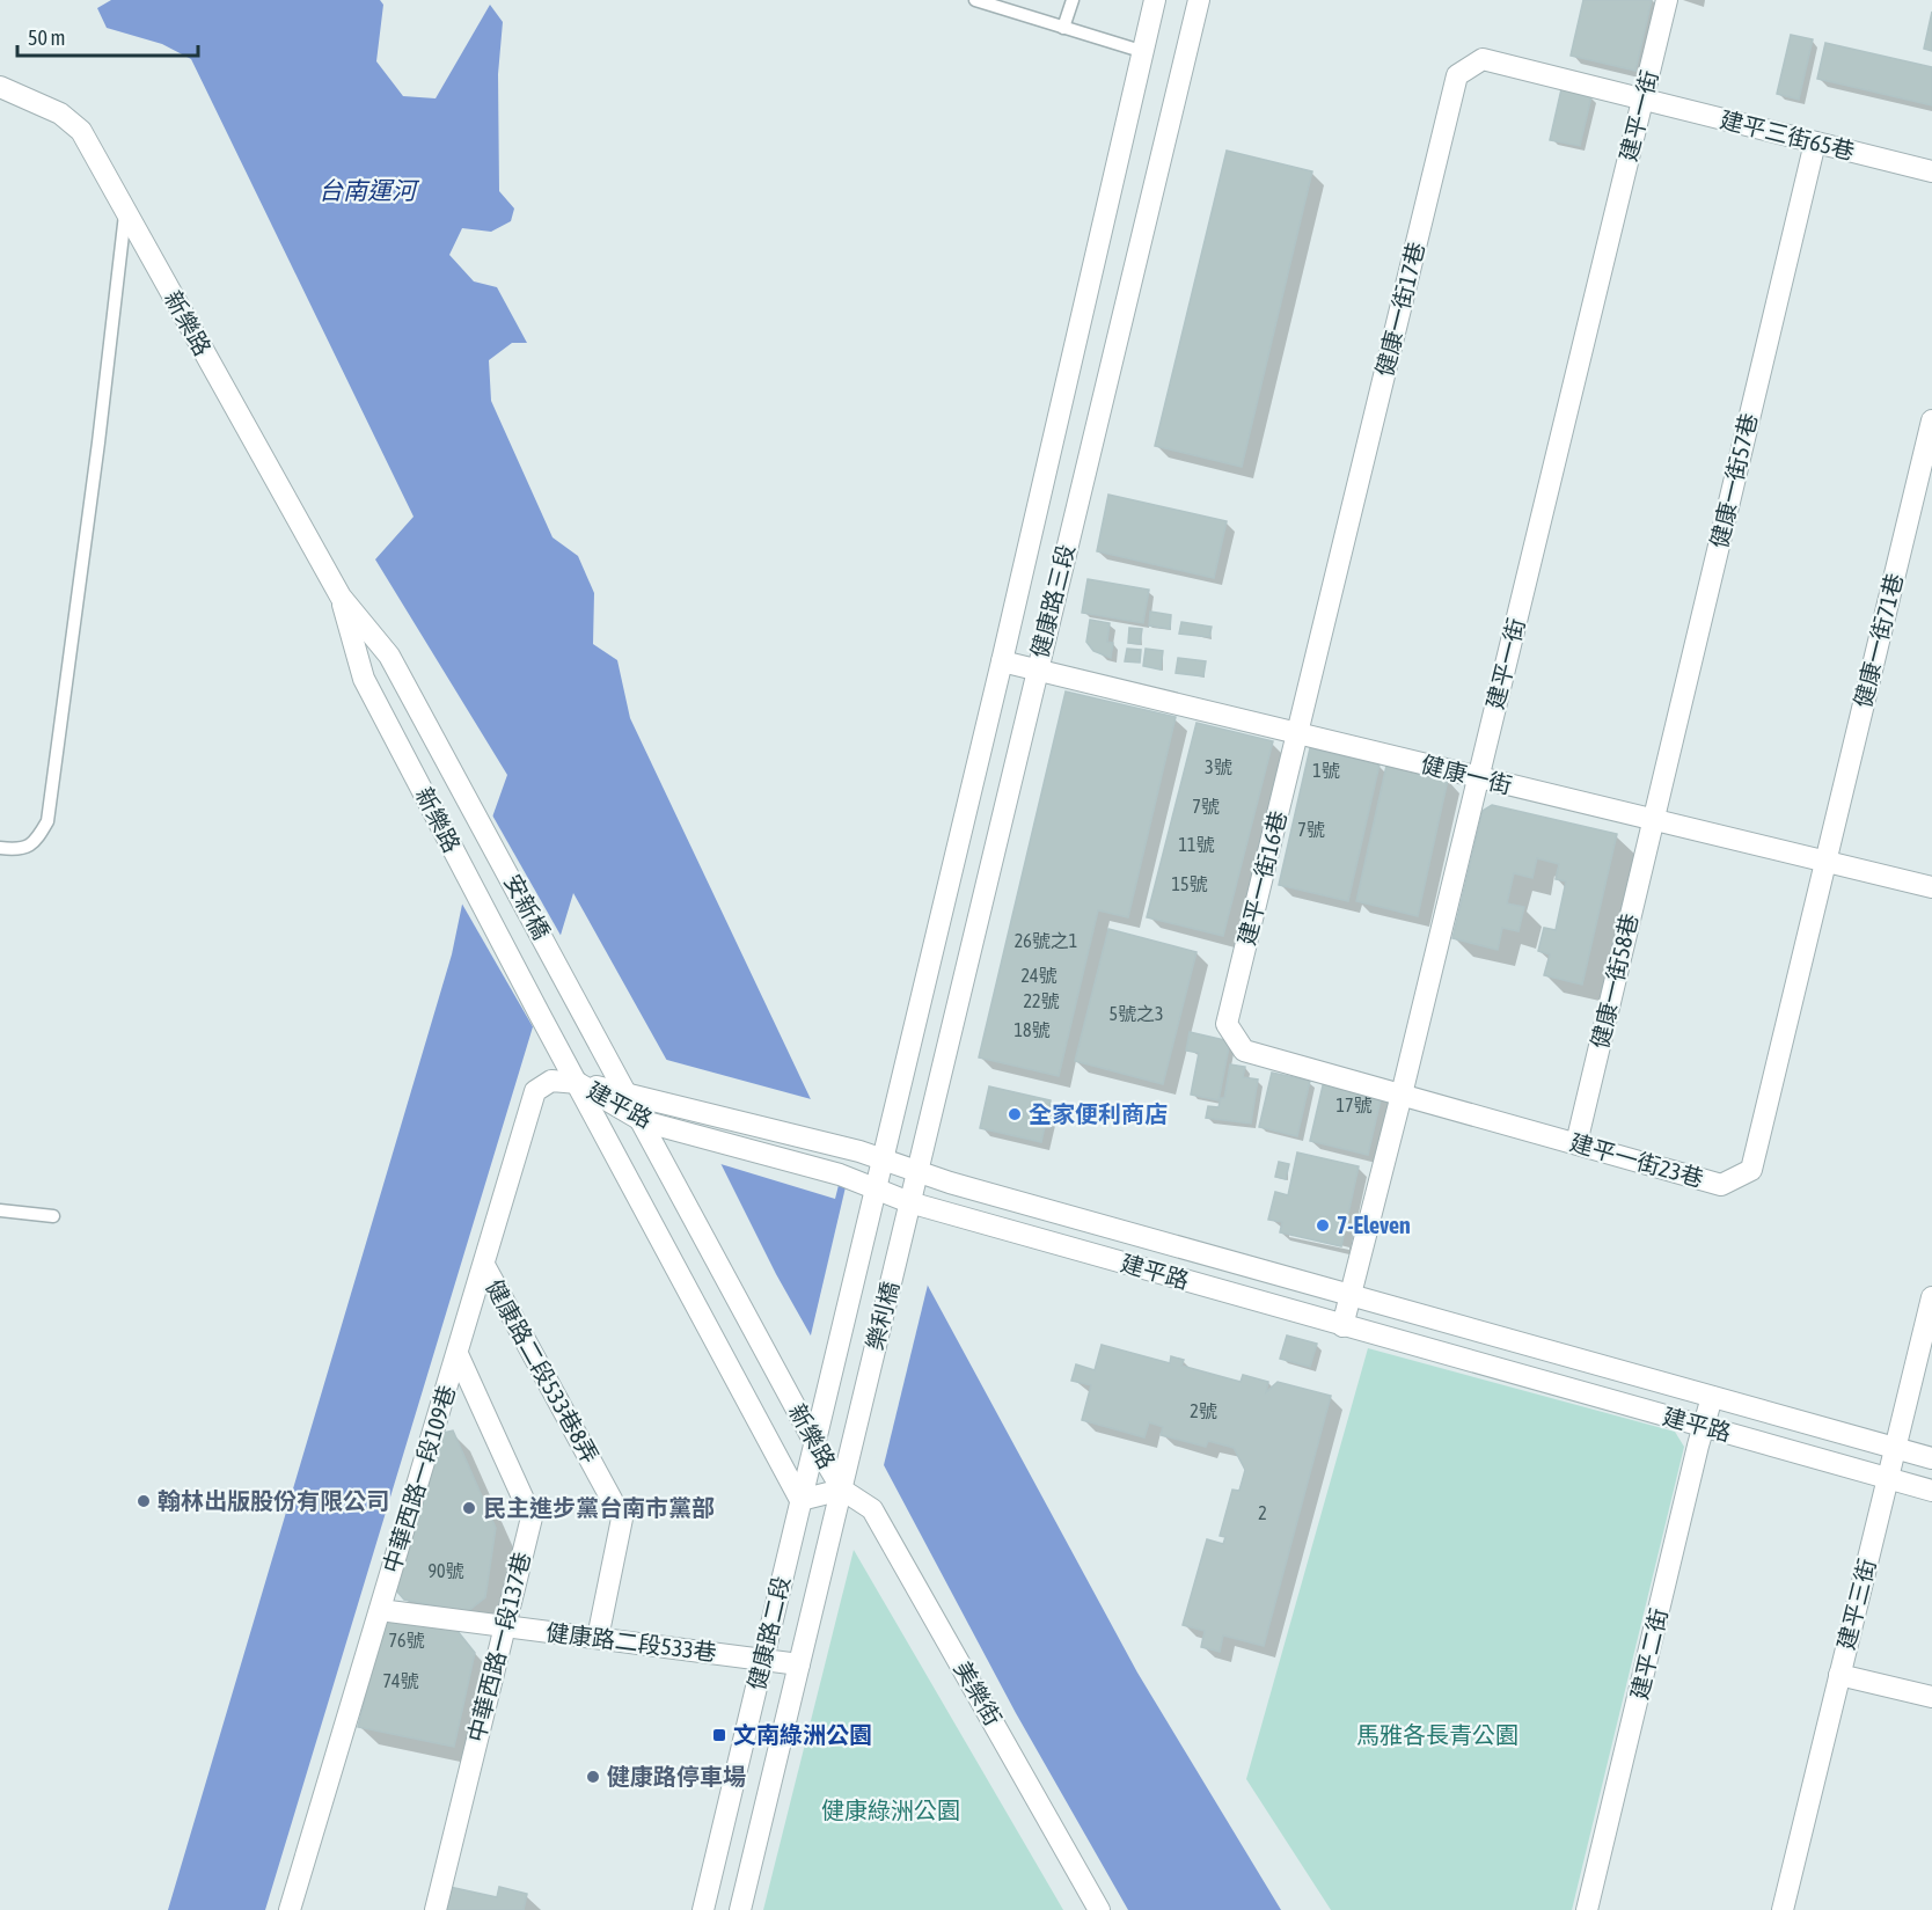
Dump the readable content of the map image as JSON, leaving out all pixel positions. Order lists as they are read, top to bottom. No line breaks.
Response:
{"streets":{"street":["建平一街","建平三街65巷","健康一街17巷","新樂路","健康一街57巷","健康路三段","健康一街71巷","健康一街","建平一街16巷","安新橋","健康一街58巷","建平路","建平一街23巷","樂利橋","健康路二段533巷8弄","中華西路一段109巷","建平三街","健康路二段","健康路二段533巷","中華西路一段137巷","建平二街","美樂街"]},"crossings":[["建平一街","建平三街65巷"],["建平一街","健康一街17巷"],["建平一街","健康一街"],["建平一街","建平路"],["建平一街","建平一街23巷"],["建平三街65巷","健康一街17巷"],["建平三街65巷","健康一街57巷"],["健康一街17巷","健康一街"],["健康一街17巷","建平一街16巷"],["新樂路","安新橋"],["新樂路","建平路"],["新樂路","中華西路一段109巷"],["新樂路","健康路二段"],["新樂路","美樂街"],["健康一街57巷","健康一街"],["健康一街57巷","健康一街58巷"],["健康路三段","健康一街"],["健康路三段","建平路"],["健康路三段","樂利橋"],["健康一街71巷","健康一街"],["健康一街71巷","建平一街23巷"],["健康一街","建平一街16巷"],["健康一街","健康一街58巷"],["健康一街","建平一街23巷"],["建平一街16巷","建平一街23巷"],["健康一街58巷","建平一街23巷"],["建平路","樂利橋"],["建平路","中華西路一段109巷"],["建平路","建平三街"],["建平路","建平二街"],["樂利橋","健康路二段"],["健康路二段533巷8弄","中華西路一段109巷"],["健康路二段533巷8弄","健康路二段533巷"],["中華西路一段109巷","健康路二段533巷"],["中華西路一段109巷","中華西路一段137巷"],["健康路二段","健康路二段533巷"],["健康路二段","美樂街"],["健康路二段533巷","中華西路一段137巷"]],"water":["台南運河"],"parks":["馬雅各長青公園","健康綠洲公園"],"places":{"other":["全家便利商店","7-Eleven","翰林出版股份有限公司","民主進步黨台南市黨部","健康路停車場"],"transit":["文南綠洲公園"]},"house_numbers":["3號","1號","7號","7號","11號","15號","26號之1","24號","22號","5號之3","18號","17號","2號","2","90號","76號","74號"],"scale_bar":"50 m"}
